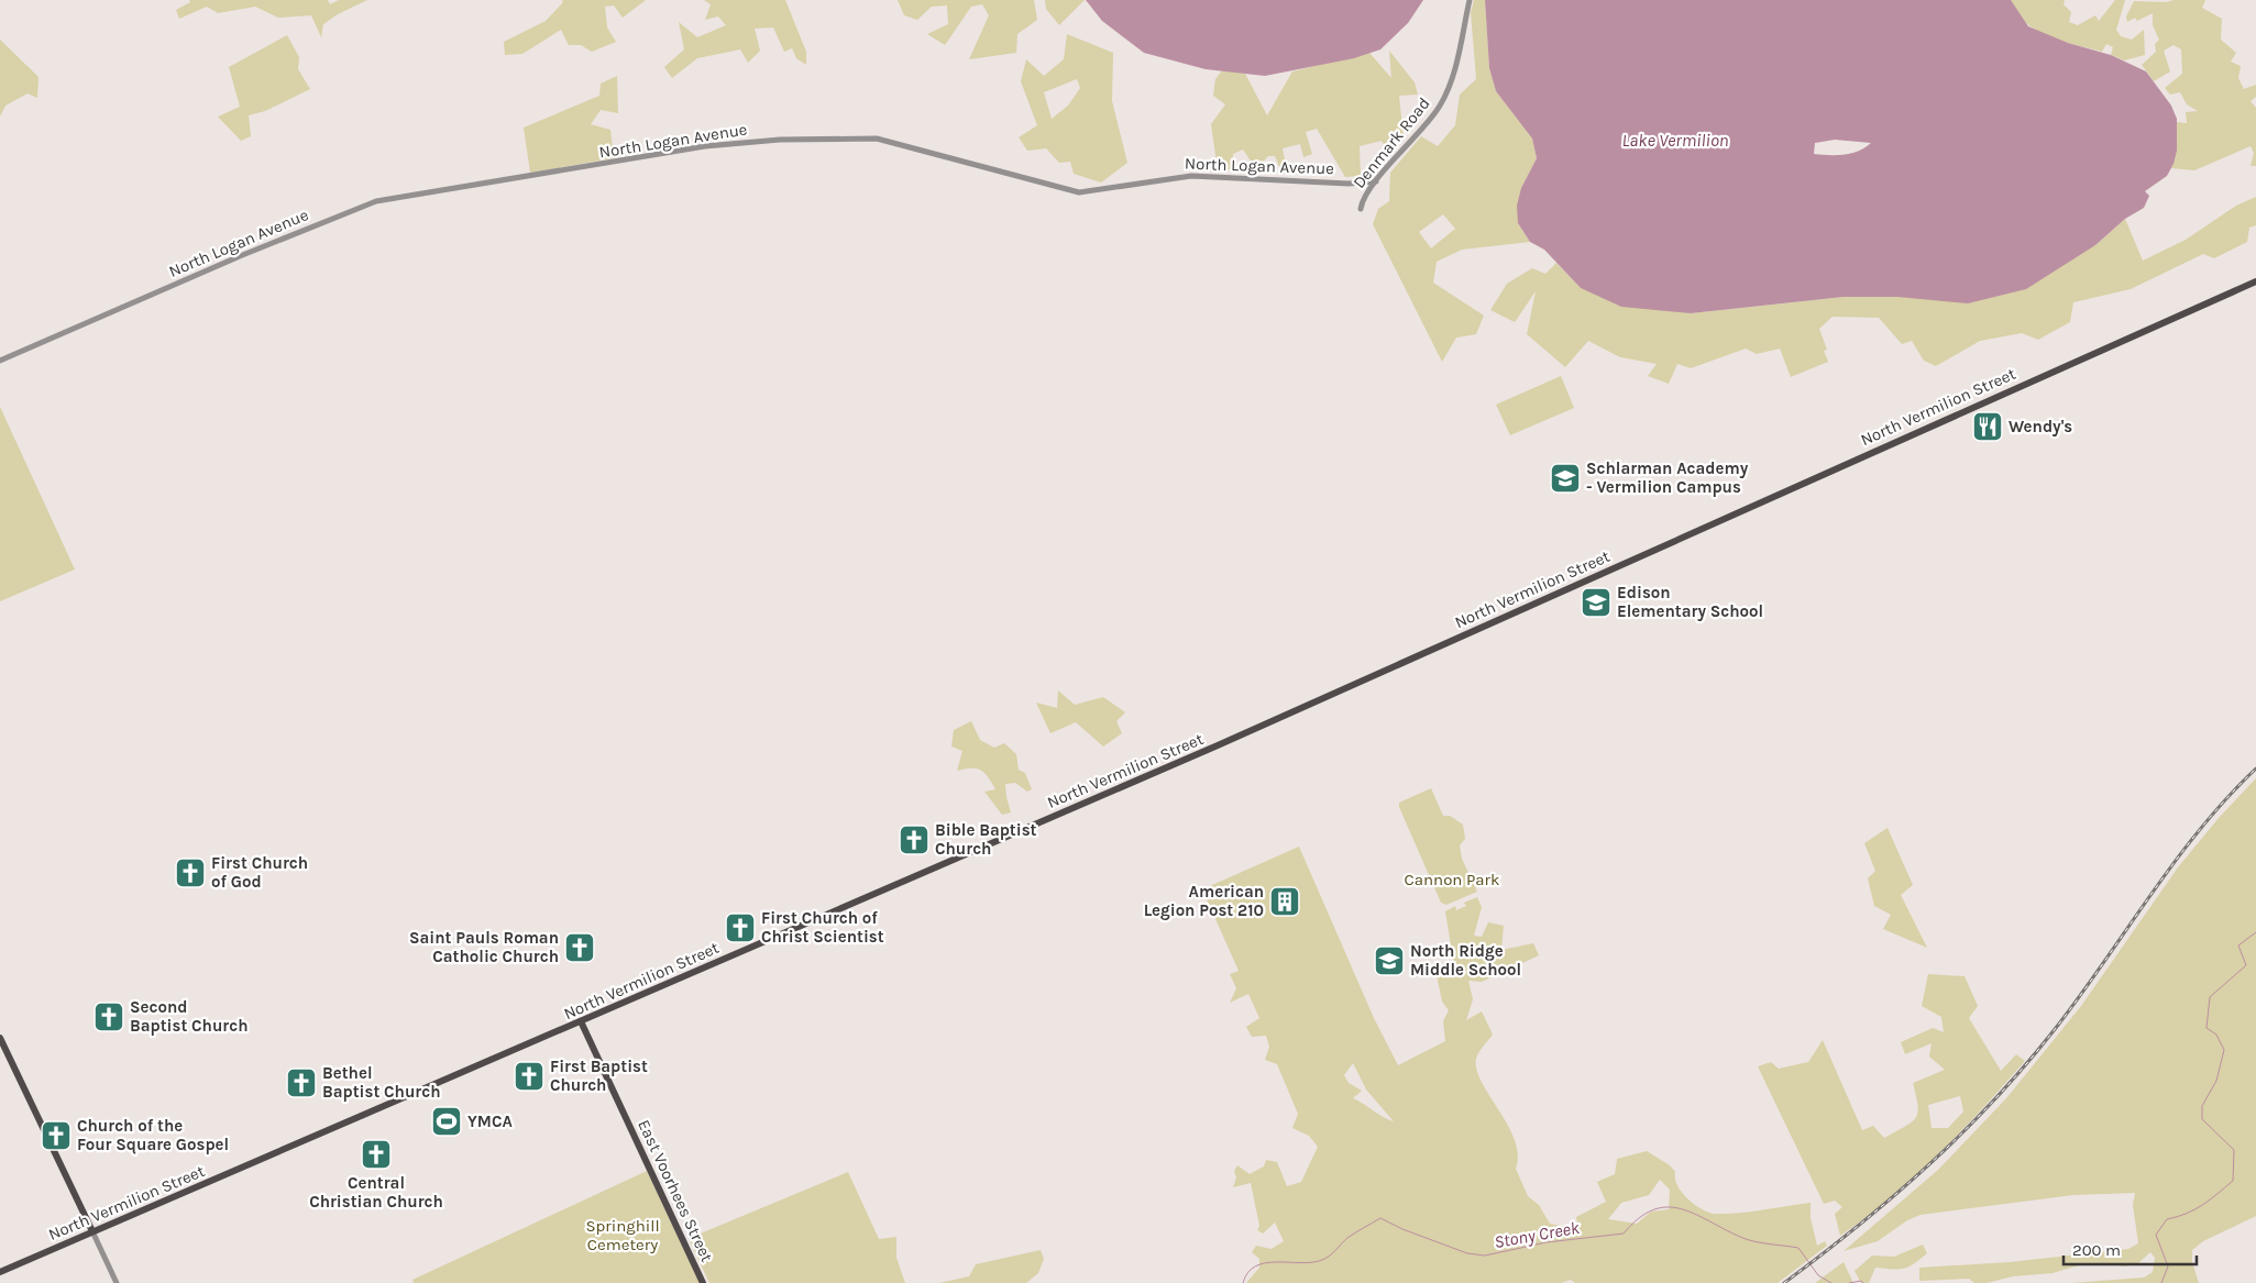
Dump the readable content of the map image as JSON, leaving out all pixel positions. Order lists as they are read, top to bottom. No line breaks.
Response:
{"streets":{"main road":["North Vermilion Street","East Voorhees Street"],"street":["North Logan Avenue","Denmark Road"]},"crossings":[["North Logan Avenue","Denmark Road"],["North Vermilion Street","East Voorhees Street"]],"water":["Lake Vermilion","Stony Creek"],"parks":["Cannon Park","Springhill Cemetery"],"places":{"restaurant":["Wendy's"],"school or university":["Schlarman Academy - Vermilion Campus","Edison Elementary School","North Ridge Middle School"],"church":["Bible Baptist Church","First Church of God","First Church of Christ Scientist","Saint Pauls Roman Catholic Church","Second Baptist Church","First Baptist Church","Bethel Baptist Church","Church of the Four Square Gospel","Central Christian Church"],"building":["American Legion Post 210"],"sports":["YMCA"]},"scale_bar":"200 m"}
